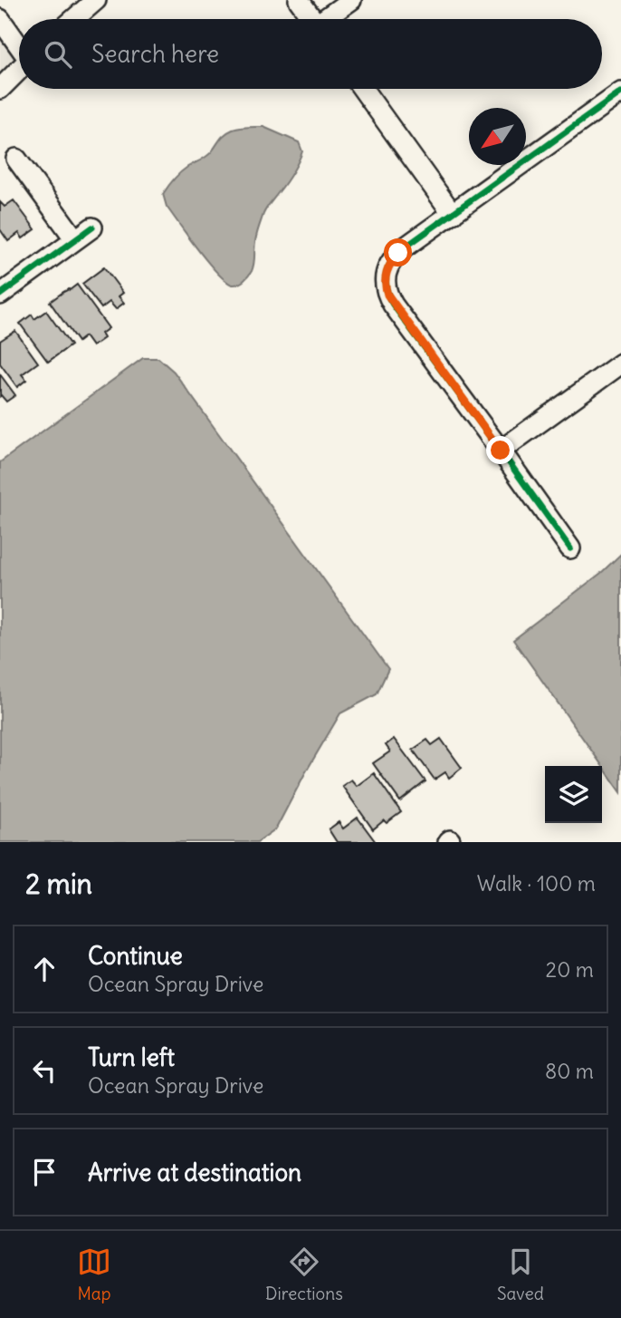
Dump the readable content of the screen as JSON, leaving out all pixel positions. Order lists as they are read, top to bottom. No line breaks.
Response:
{"north":"bottom left","page":{"search":"Search here","heading":["2 min","Walk · 100 m"],"list":[["Continue","Ocean Spray Drive","20 m"],["Turn left","Ocean Spray Drive","80 m"],"Arrive at destination"],"nav":["Map","Directions","Saved"]}}
